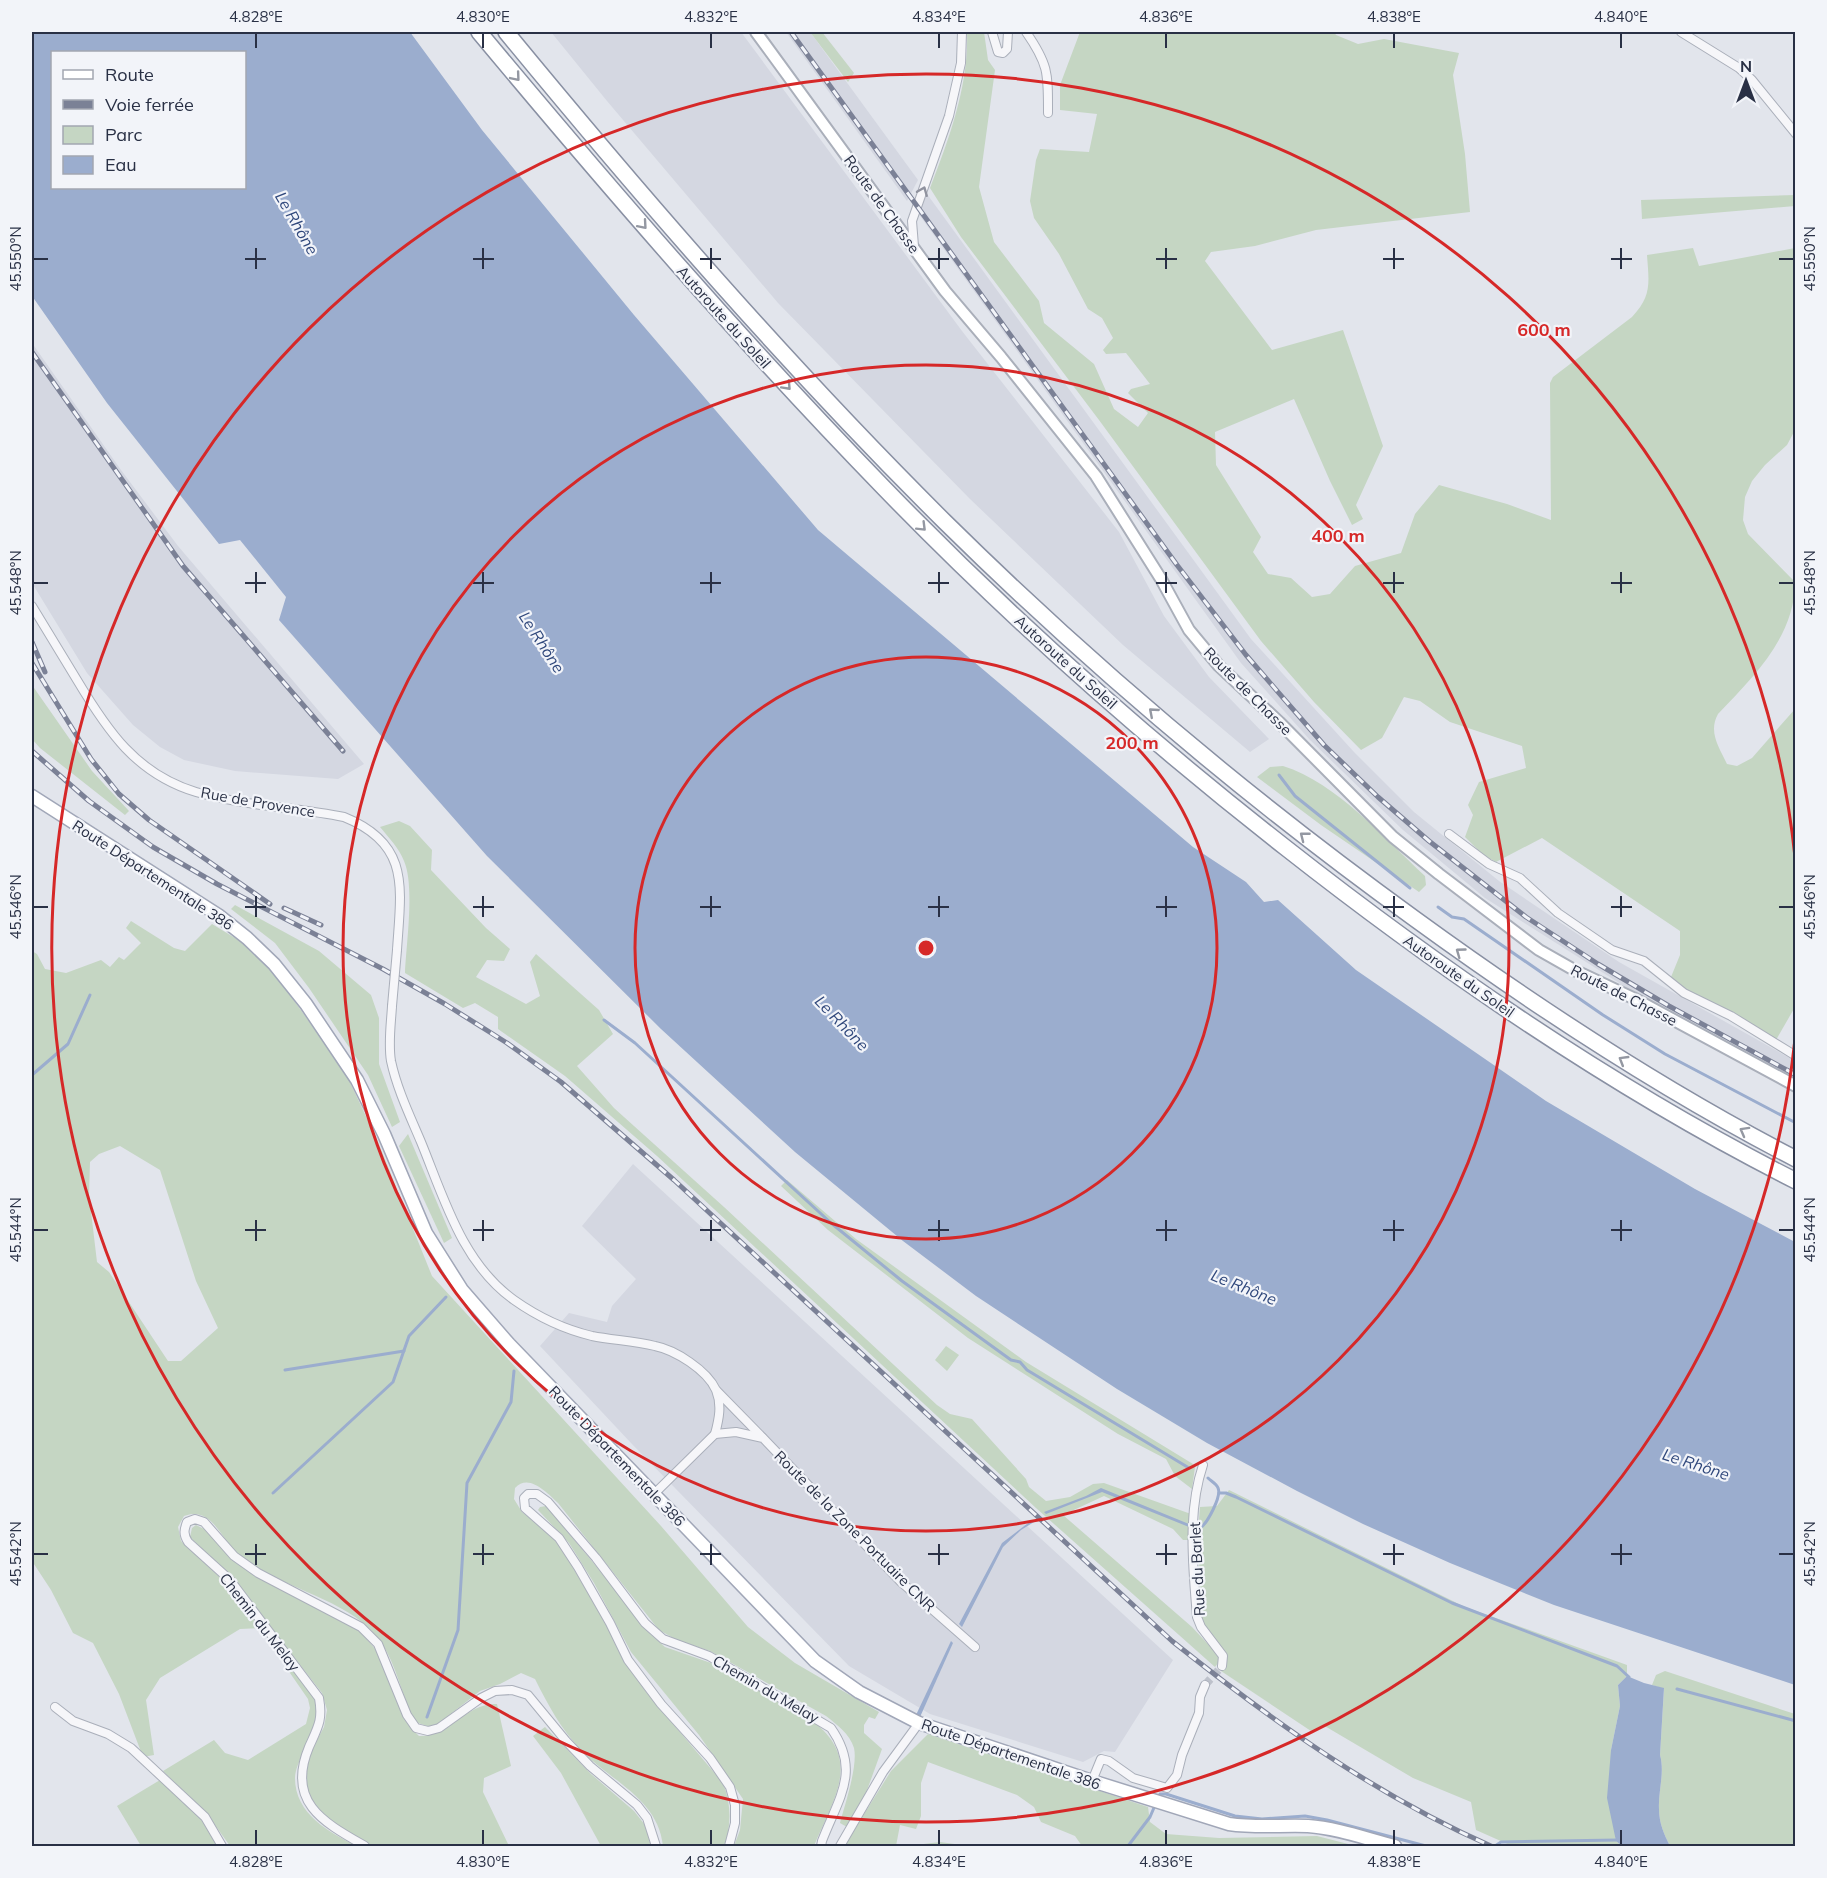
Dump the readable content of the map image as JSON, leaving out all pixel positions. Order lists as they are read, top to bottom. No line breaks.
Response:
{"streets":{"highway":["Autoroute du Soleil"],"main road":["Route de Chasse","Route Départementale 386"],"street":["Rue de Provence","Route de la Zone Portuaire CNR","Rue du Barlet","Chemin du Melay"]},"crossings":[["Rue de Provence","Route de la Zone Portuaire CNR"]],"water":["Le Rhône"],"legend":["Route","Voie ferrée","Parc","Eau"],"north":"top","coordinates":["4.828°E","4.830°E","4.832°E","4.834°E","4.836°E","4.838°E","4.840°E","45.550°N","45.548°N","45.546°N","45.544°N","45.542°N"],"rings":["600 m","400 m","200 m"]}
